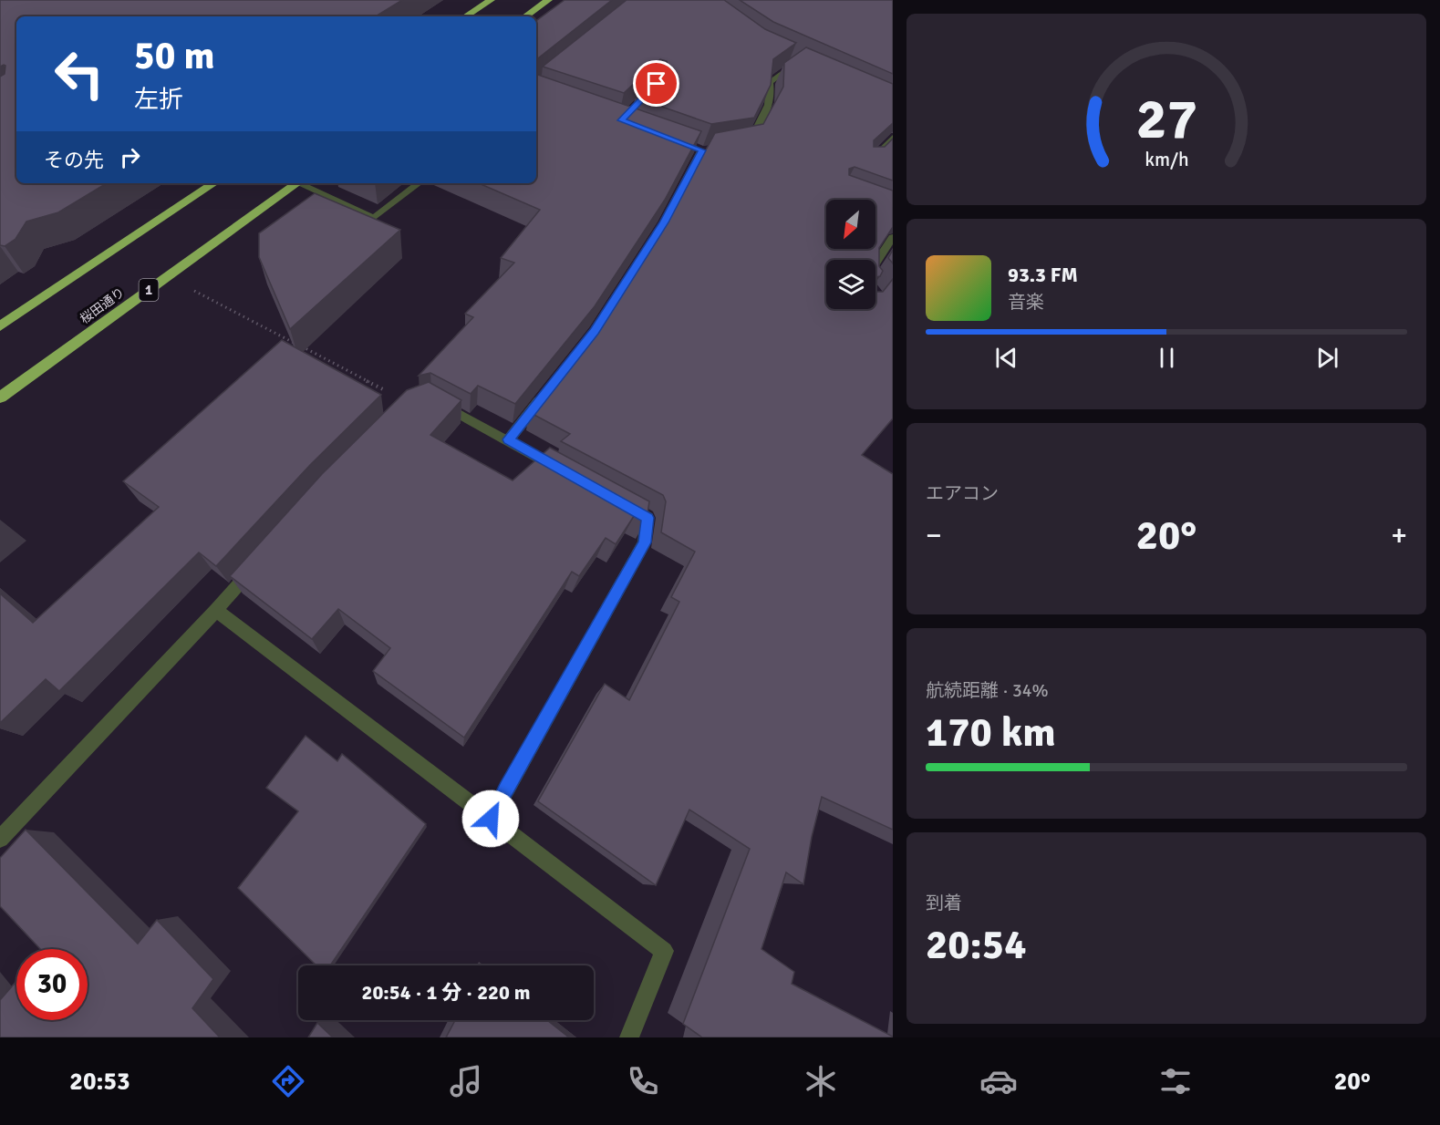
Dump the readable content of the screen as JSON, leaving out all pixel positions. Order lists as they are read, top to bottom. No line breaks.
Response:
{"streets":{"highway":["1","桜田通り"]},"north":"bottom left","page":{"turn":["50 m","左折"],"then":"その先","song":["93.3 FM","音楽"],"tile":["エアコン",["航続距離 · 34%","170 km"],["到着","20:54"]],"heat":["−","20°","+"],"limit":"30","trip":"20:54 · 1 分 · 220 m","tabs":["20:53","20°"],"gauge":["27","km/h"]}}
